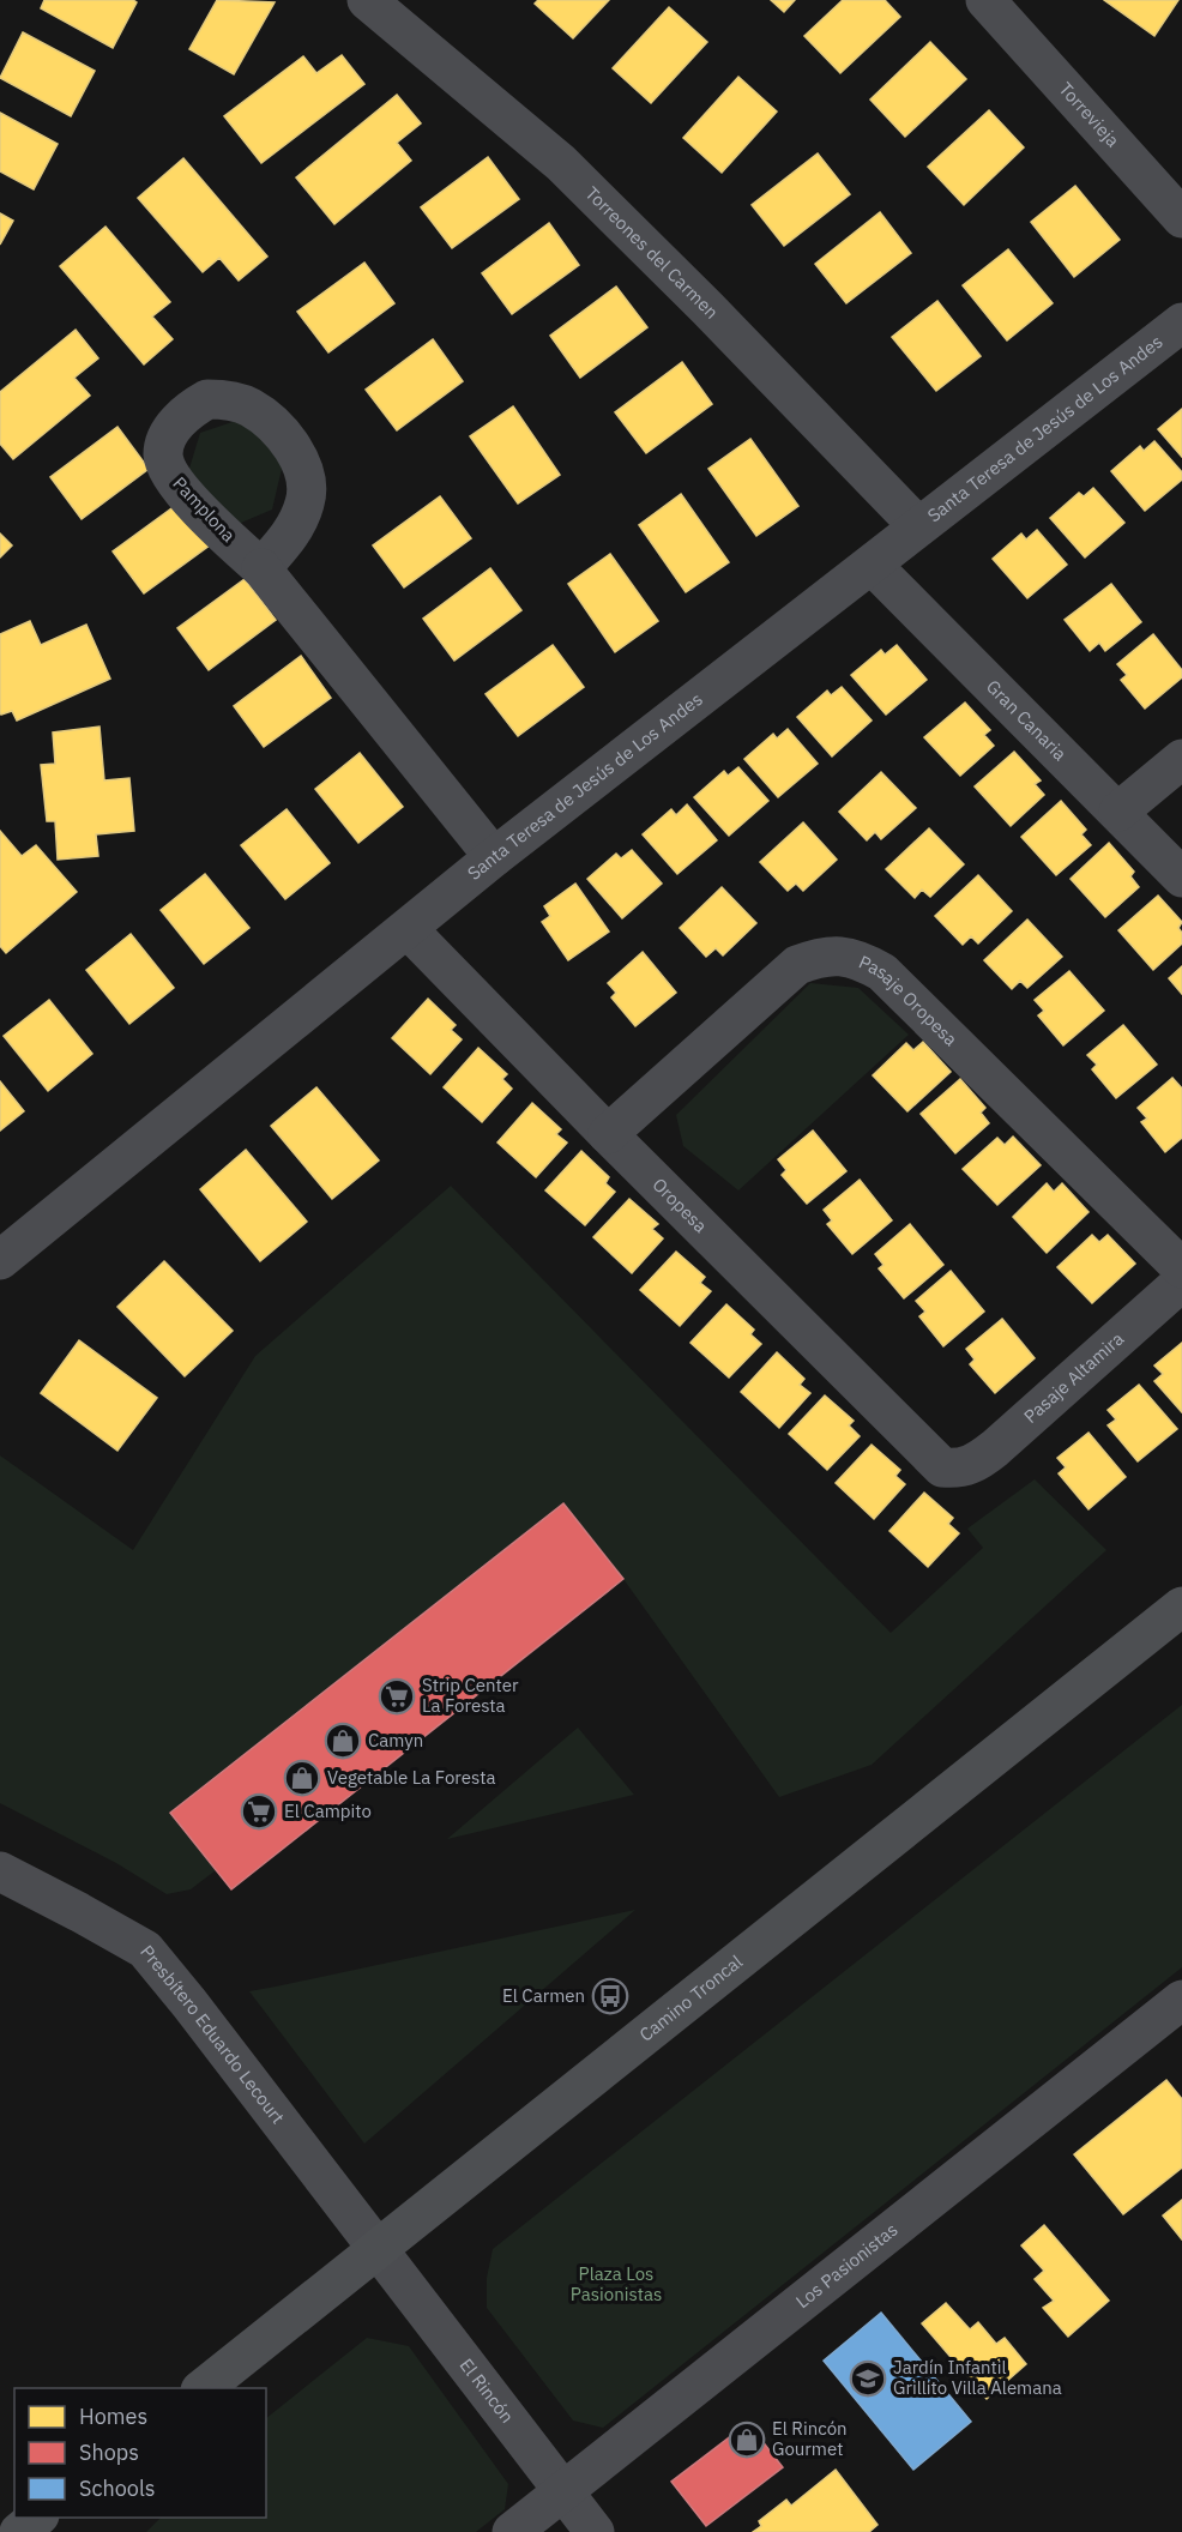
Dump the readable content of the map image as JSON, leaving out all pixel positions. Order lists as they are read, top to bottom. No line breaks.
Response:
{"streets":{"main road":["Camino Troncal"],"street":["Torrevieja","Torreones del Carmen","Santa Teresa de Jesús de Los Andes","Gran Canaria","Pasaje Oropesa","Oropesa","Pasaje Altamira","Presbítero Eduardo Lecourt","Los Pasionistas","El Rincón"]},"crossings":[["Torreones del Carmen","Santa Teresa de Jesús de Los Andes"],["Santa Teresa de Jesús de Los Andes","Gran Canaria"],["Santa Teresa de Jesús de Los Andes","Oropesa"],["Pasaje Oropesa","Oropesa"],["Oropesa","Pasaje Altamira"],["Camino Troncal","Presbítero Eduardo Lecourt"],["Camino Troncal","El Rincón"],["Presbítero Eduardo Lecourt","El Rincón"],["Los Pasionistas","El Rincón"]],"parks":["Plaza Los Pasionistas"],"places":{"supermarket":["Strip Center La Foresta","El Campito"],"shop":["Camyn","Vegetable La Foresta","El Rincón Gourmet"],"bus stop":["El Carmen"],"school or university":["Jardín Infantil Grillito Villa Alemana"]},"legend":["Homes","Shops","Schools"]}
